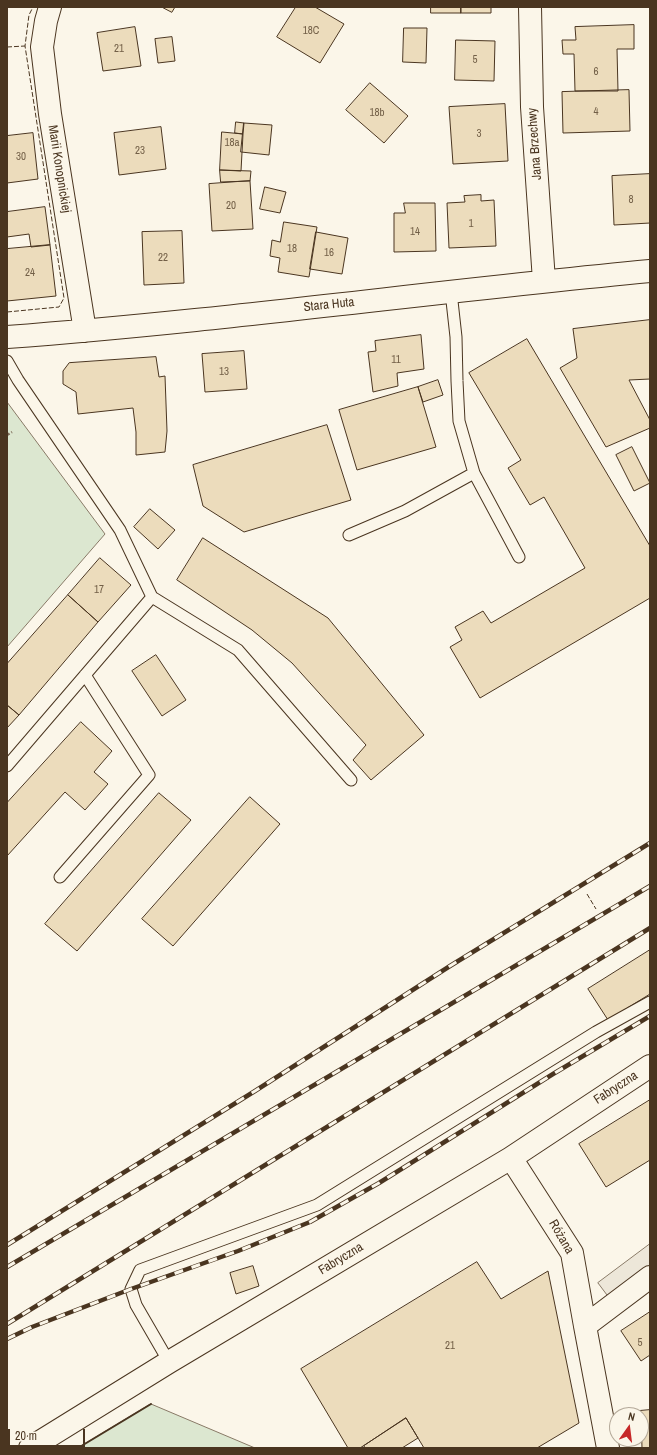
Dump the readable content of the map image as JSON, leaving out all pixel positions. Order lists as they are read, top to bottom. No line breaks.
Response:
{"streets":{"street":["Jana Brzechwy","Marii Konopnickiej","Stara Huta","Fabryczna","Różana"]},"crossings":[["Jana Brzechwy","Stara Huta"],["Marii Konopnickiej","Stara Huta"],["Fabryczna","Różana"]],"house_numbers":["18C","21","5","6","4","18b","3","18a","23","30","8","20","1","14","18","16","22","24","11","13","17","5","21"],"scale_bar":"20 m","north":"top"}
